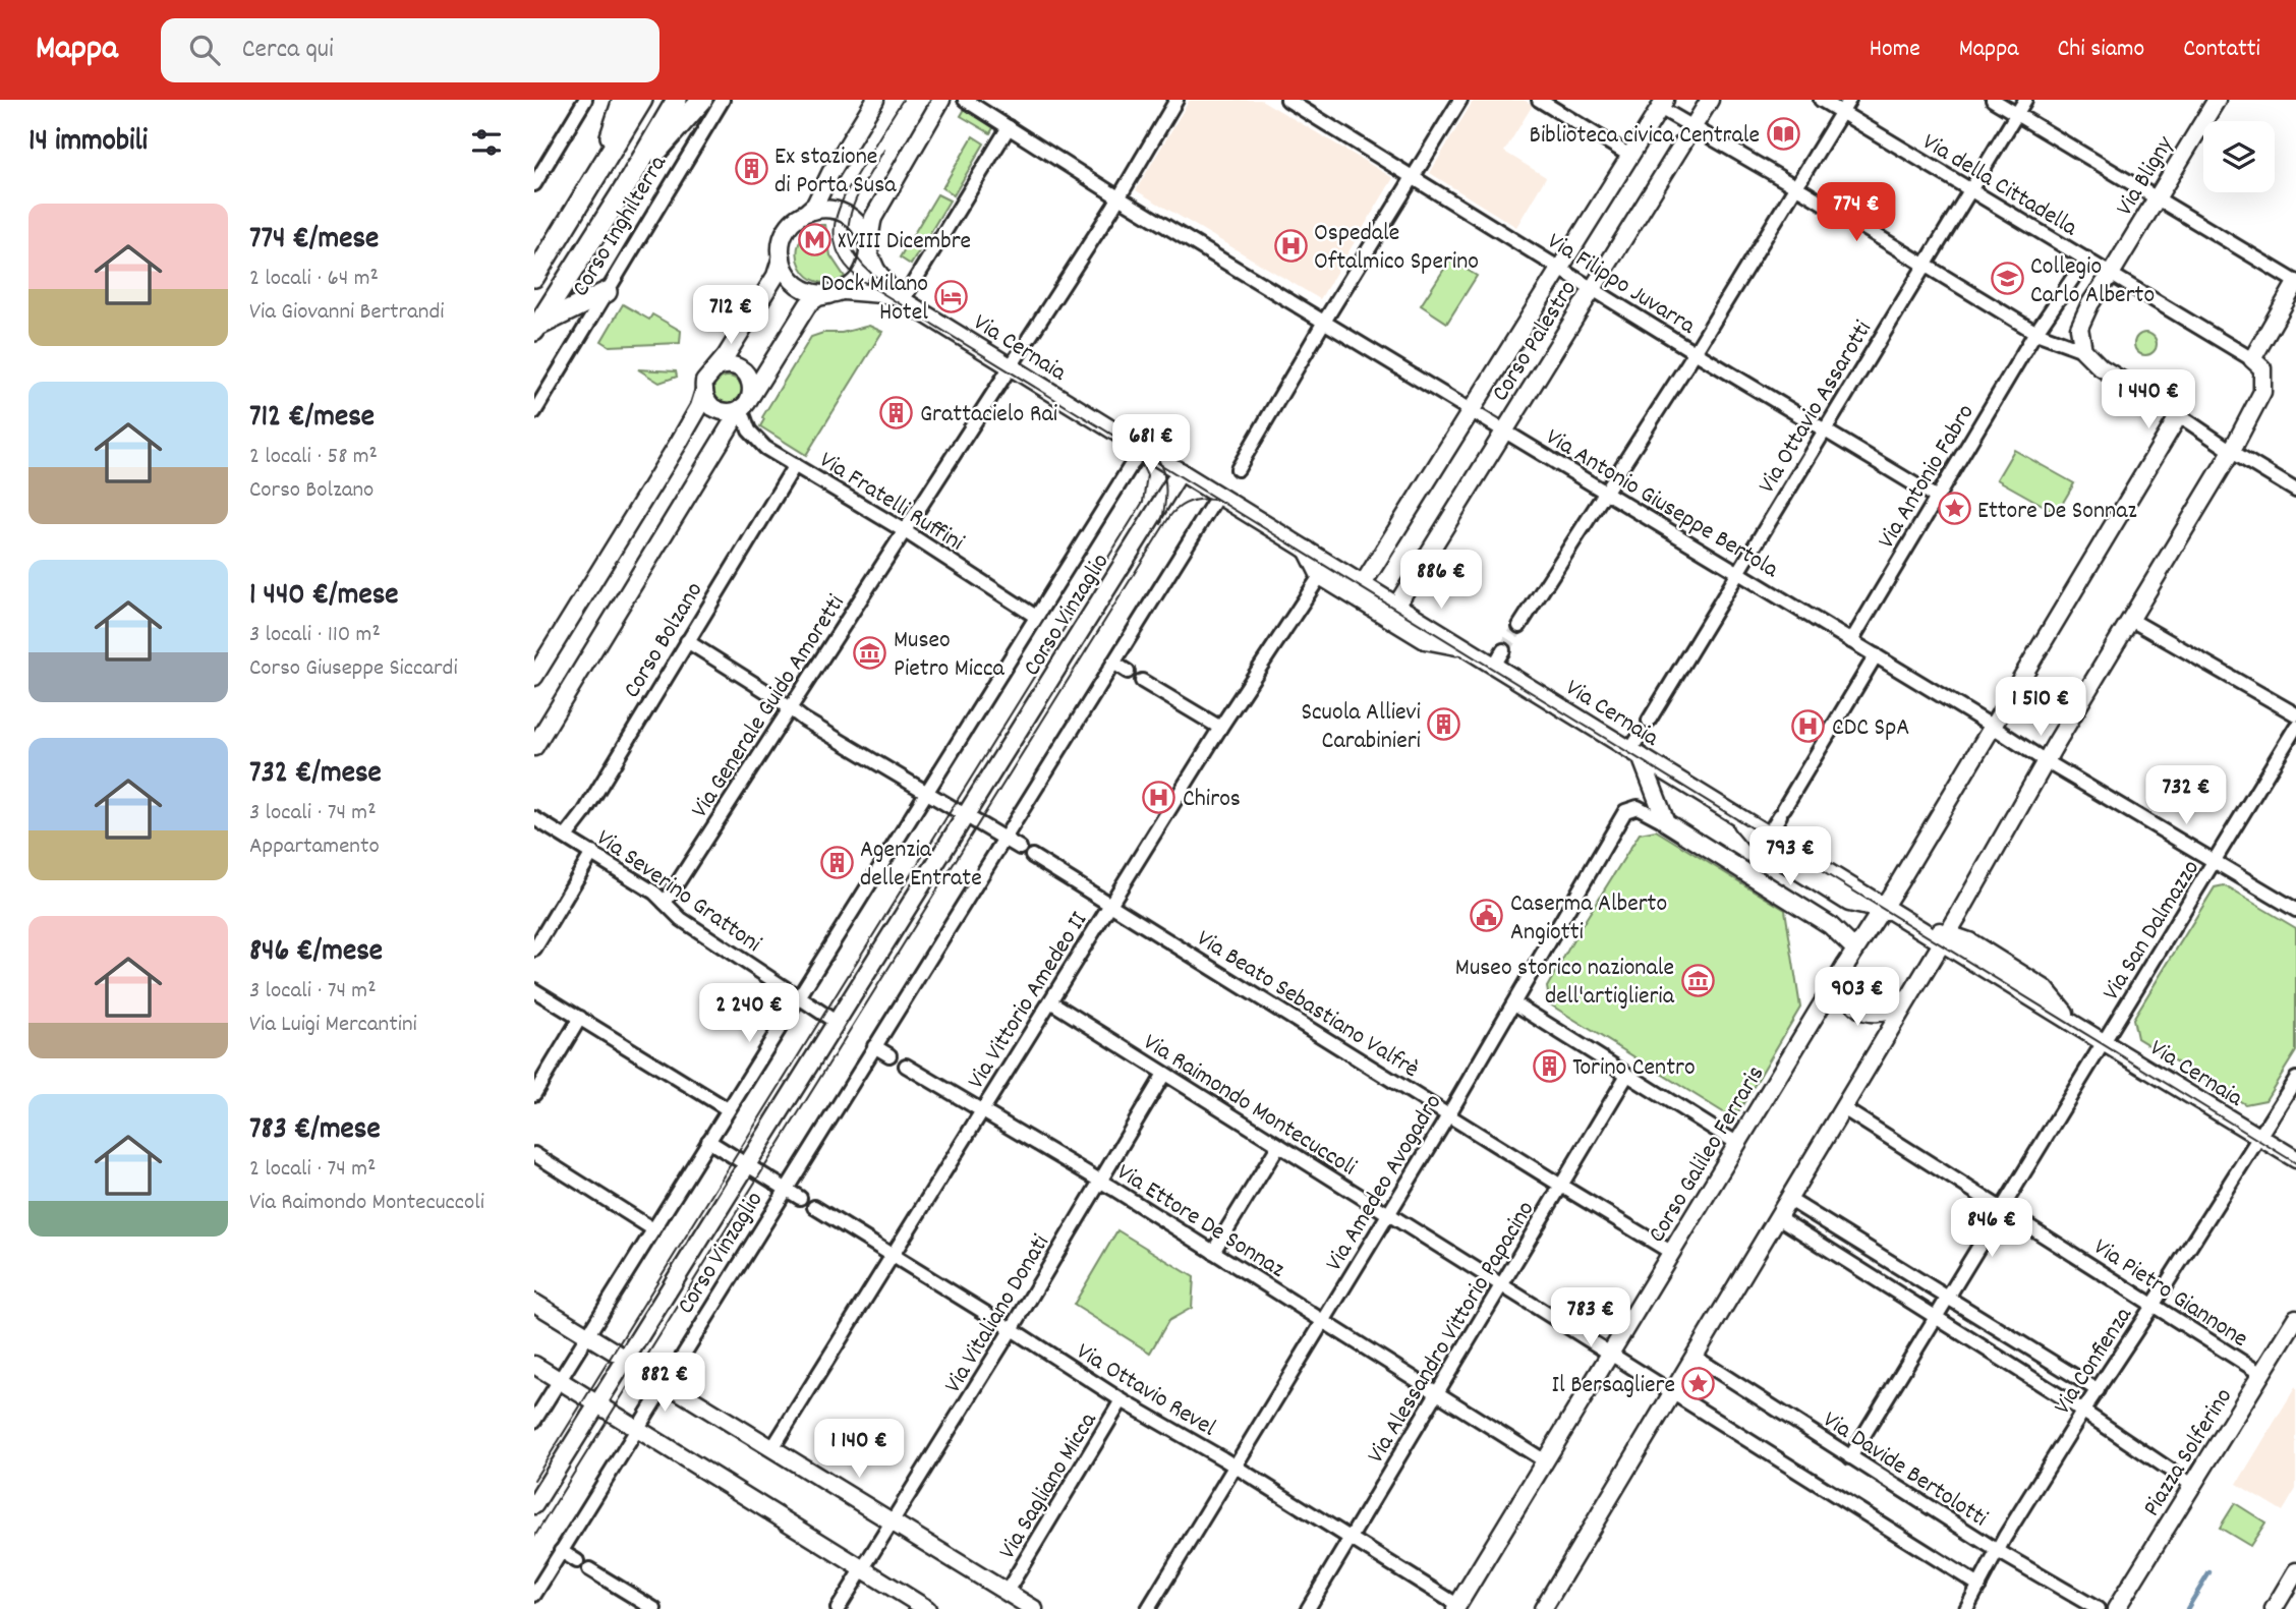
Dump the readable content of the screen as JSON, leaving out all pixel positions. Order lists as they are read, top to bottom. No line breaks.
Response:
{"streets":{"main road":["Corso Inghilterra"],"street":["Via Bligny","Via della Cittadella","Via Filippo Juvarra","Corso Palestro","Via Cernaia","Via Ottavio Assarotti","Via Antonio Fabro","Via Fratelli Ruffini","Via Antonio Giuseppe Bertola","Corso Vinzaglio","Corso Bolzano","Via Generale Guido Amoretti","Via Severino Grattoni","Via San Dalmazzo","Via Vittorio Amedeo II","Via Beato Sebastiano Valfrè","Via Raimondo Montecuccoli","Corso Galileo Ferraris","Via Amedeo Avogadro","Via Ettore De Sonnaz","Via Pietro Giannone","Via Vitaliano Donati","Via Alessandro Vittorio Papacino","Via Confienza","Via Ottavio Revel","Piazza Solferino","Via Davide Bertolotti","Via Sagliano Micca"]},"crossings":[["Via Bligny","Via della Cittadella"],["Via della Cittadella","Via Ottavio Assarotti"],["Via della Cittadella","Via Antonio Fabro"],["Via Filippo Juvarra","Corso Palestro"],["Via Filippo Juvarra","Via Ottavio Assarotti"],["Via Filippo Juvarra","Via Antonio Fabro"],["Corso Palestro","Via Cernaia"],["Corso Palestro","Via Antonio Giuseppe Bertola"],["Via Cernaia","Via Ottavio Assarotti"],["Via Cernaia","Corso Vinzaglio"],["Via Cernaia","Corso Bolzano"],["Via Cernaia","Via Generale Guido Amoretti"],["Via Cernaia","Via San Dalmazzo"],["Via Cernaia","Via Vittorio Amedeo II"],["Via Cernaia","Corso Galileo Ferraris"],["Via Cernaia","Via Confienza"],["Via Ottavio Assarotti","Via Antonio Giuseppe Bertola"],["Via Antonio Fabro","Via Antonio Giuseppe Bertola"],["Via Fratelli Ruffini","Corso Vinzaglio"],["Via Fratelli Ruffini","Corso Bolzano"],["Via Fratelli Ruffini","Via Generale Guido Amoretti"],["Via Antonio Giuseppe Bertola","Via Generale Guido Amoretti"],["Via Antonio Giuseppe Bertola","Via San Dalmazzo"],["Via Antonio Giuseppe Bertola","Corso Galileo Ferraris"],["Corso Vinzaglio","Via Severino Grattoni"],["Corso Bolzano","Via Severino Grattoni"],["Via Generale Guido Amoretti","Via Severino Grattoni"],["Via San Dalmazzo","Via Pietro Giannone"],["Via San Dalmazzo","Via Davide Bertolotti"],["Via Vittorio Amedeo II","Via Beato Sebastiano Valfrè"],["Via Vittorio Amedeo II","Via Raimondo Montecuccoli"],["Via Vittorio Amedeo II","Via Ettore De Sonnaz"],["Via Vittorio Amedeo II","Via Ottavio Revel"],["Via Beato Sebastiano Valfrè","Corso Galileo Ferraris"],["Via Beato Sebastiano Valfrè","Via Amedeo Avogadro"],["Via Beato Sebastiano Valfrè","Via Alessandro Vittorio Papacino"],["Via Raimondo Montecuccoli","Corso Galileo Ferraris"],["Via Raimondo Montecuccoli","Via Amedeo Avogadro"],["Via Raimondo Montecuccoli","Via Vitaliano Donati"],["Via Raimondo Montecuccoli","Via Alessandro Vittorio Papacino"],["Corso Galileo Ferraris","Via Ettore De Sonnaz"],["Corso Galileo Ferraris","Via Ottavio Revel"],["Via Amedeo Avogadro","Via Ettore De Sonnaz"],["Via Amedeo Avogadro","Via Ottavio Revel"],["Via Ettore De Sonnaz","Via Vitaliano Donati"],["Via Ettore De Sonnaz","Via Alessandro Vittorio Papacino"],["Via Pietro Giannone","Via Confienza"],["Via Pietro Giannone","Piazza Solferino"],["Via Vitaliano Donati","Via Ottavio Revel"],["Via Alessandro Vittorio Papacino","Via Ottavio Revel"],["Via Confienza","Via Davide Bertolotti"],["Via Ottavio Revel","Via Sagliano Micca"]],"places":{"library":["Biblioteca civica Centrale"],"building":["Ex stazione di Porta Susa","Grattacielo Rai","Scuola Allievi Carabinieri","Agenzia delle Entrate","Torino Centro"],"metro station":["XVIII Dicembre"],"hospital":["Ospedale Oftalmico Sperino","CDC SpA","Chiros"],"school or university":["Collegio Carlo Alberto"],"hotel":["Dock Milano Hotel"],"place":["Ettore De Sonnaz","Il Bersagliere"],"museum":["Museo Pietro Micca","Museo storico nazionale dell'artiglieria"],"public building":["Caserma Alberto Angiotti"]},"page":{"header":"Mappa","search":"Cerca qui","nav":["Home","Mappa","Chi siamo","Contatti"],"heading":"14 immobili","price":["774 €","712 €","1 440 €","681 €","886 €","1 510 €","732 €","793 €","903 €","2 240 €","846 €","783 €","882 €","1 140 €"],"list":[{"name":"774 €/mese","note":"2 locali · 64 m² · Via Giovanni Bertrandi"},{"name":"712 €/mese","note":"2 locali · 58 m² · Corso Bolzano"},{"name":"1 440 €/mese","note":"3 locali · 110 m² · Corso Giuseppe Siccardi"},{"name":"732 €/mese","note":"3 locali · 74 m² · Appartamento"},{"name":"846 €/mese","note":"3 locali · 74 m² · Via Luigi Mercantini"},{"name":"783 €/mese","note":"2 locali · 74 m² · Via Raimondo Montecuccoli"}]}}
